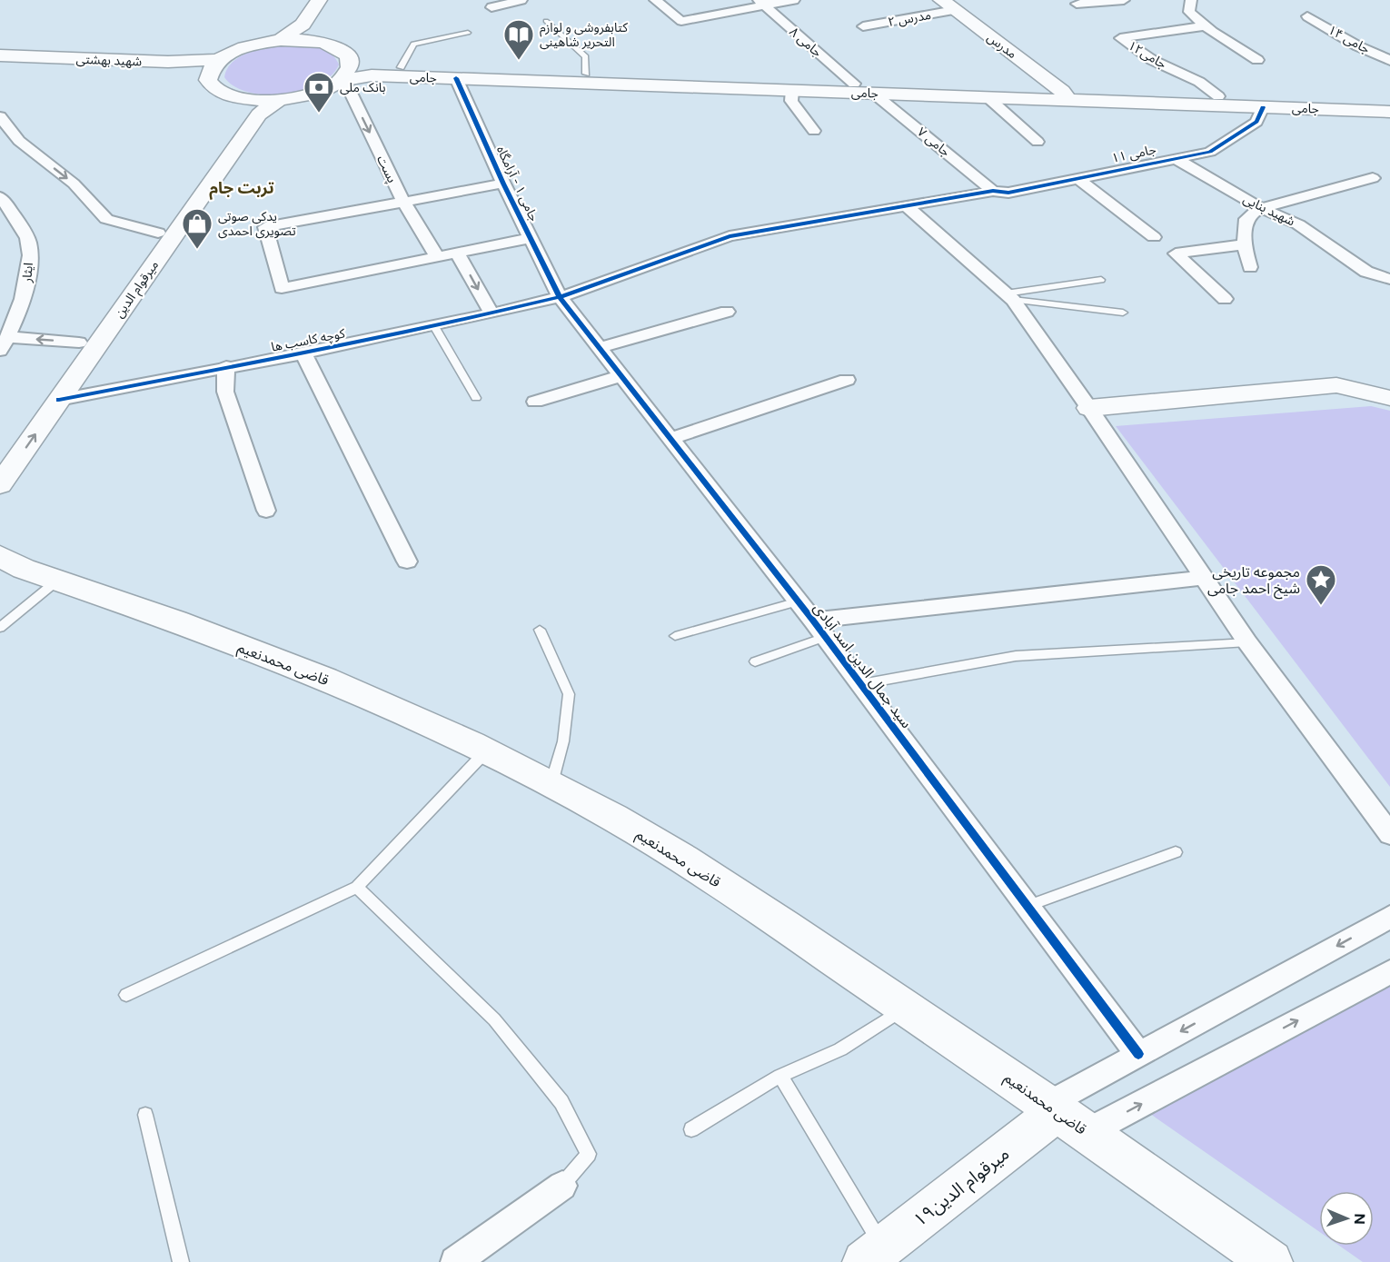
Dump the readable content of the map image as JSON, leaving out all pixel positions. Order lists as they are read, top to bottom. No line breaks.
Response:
{"streets":{"main road":["مدرس","شهید بهشتی","جامی","میرقوام الدین","قاضی محمدنعیم","میرقوام الدین۱۹"],"street":["مدرس ۲","جامی ۱۴","جامی ۸","جامی۱۲","جامی ۷","جامی ۱۱","پست","جامی ۱ - آرامگاه","شهید بنایی","ایثار","کوچه کاسب ها","سید جمال الدین اسد آبادی"]},"crossings":[["مدرس ۲","مدرس"],["جامی ۸","جامی"],["مدرس","جامی"],["جامی۱۲","جامی"],["شهید بهشتی","جامی"],["جامی","جامی ۷"],["جامی","جامی ۱۱"],["جامی","پست"],["جامی","جامی ۱ - آرامگاه"],["جامی","میرقوام الدین"],["جامی ۷","جامی ۱۱"],["جامی ۱۱","شهید بنایی"],["جامی ۱۱","کوچه کاسب ها"],["جامی ۱ - آرامگاه","کوچه کاسب ها"],["جامی ۱ - آرامگاه","سید جمال الدین اسد آبادی"],["میرقوام الدین","کوچه کاسب ها"],["کوچه کاسب ها","سید جمال الدین اسد آبادی"],["قاضی محمدنعیم","میرقوام الدین۱۹"]],"one_way":["پست"],"districts":["تربت جام"],"places":{"library":["کتابفروشی و لوازم التحریر شاهینی"],"bank":["بانک ملی"],"shop":["یدکی صوتی تصویری احمدی"],"place":["مجموعه تاریخی شیخ احمد جامی"]},"north":"right"}
